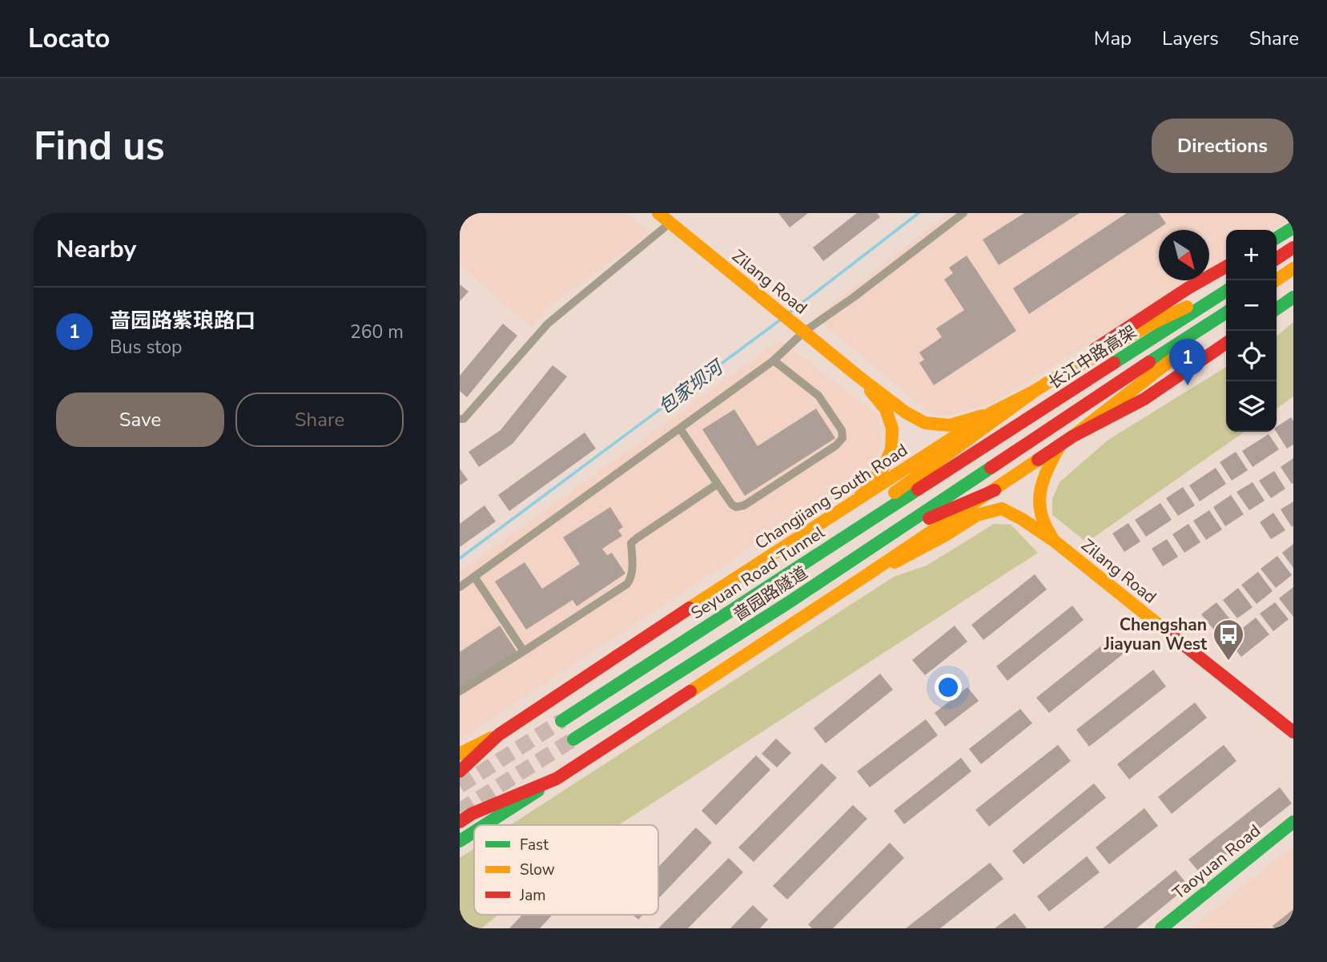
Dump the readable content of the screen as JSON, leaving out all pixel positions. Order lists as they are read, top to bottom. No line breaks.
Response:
{"streets":{"main road":["Zilang Road","长江中路高架","Changjiang South Road","Seyuan Road Tunnel","啬园路隧道","Taoyuan Road"]},"crossings":[["长江中路高架","Seyuan Road Tunnel"],["长江中路高架","啬园路隧道"]],"water":["包家坝河"],"places":{"bus stop":["Chengshan Jiayuan West"]},"legend":["Fast","Slow","Jam"],"north":"bottom right","page":{"header":"Locato","nav":["Map","Layers","Share"],"buttons":["Directions",["Save","Share"]],"title":"Find us","heading":"Nearby","map_buttons":["+","−"],"list":[{"mark":"1","name":"啬园路紫琅路口","note":"Bus stop","value":"260 m"}],"pins":"1"}}
